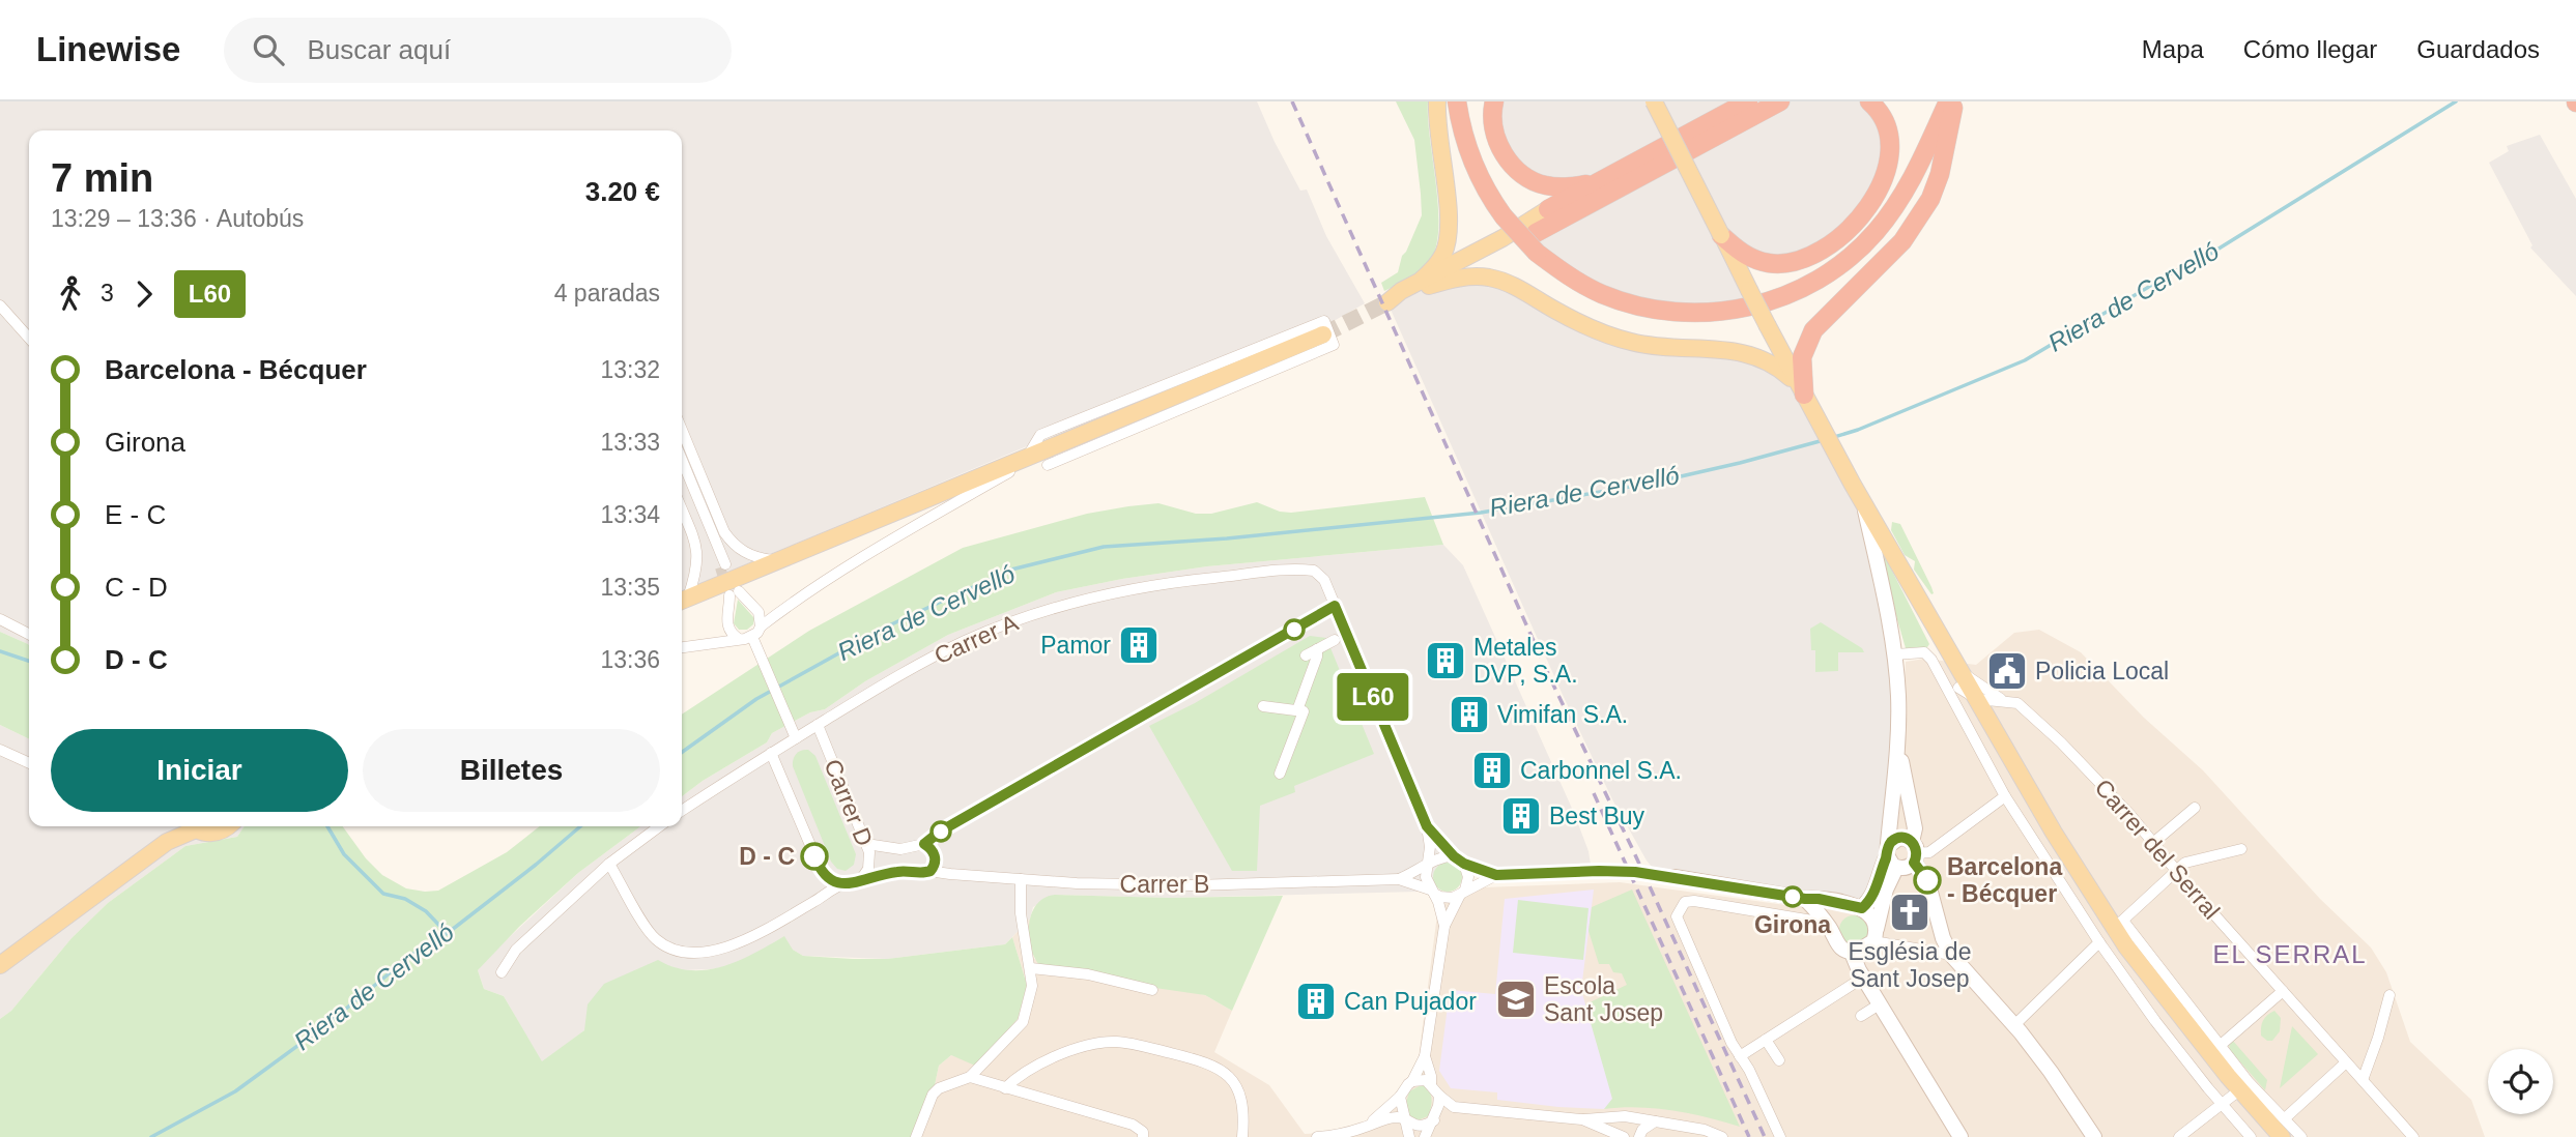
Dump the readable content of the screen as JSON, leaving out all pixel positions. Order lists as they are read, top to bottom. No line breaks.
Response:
{"streets":{"street":["Carrer A","Carrer D","Carrer del Serral","Carrer B"]},"crossings":[["Carrer A","Carrer D"],["Carrer D","Carrer B"]],"districts":["EL SERRAL"],"water":["Riera de Cervelló"],"places":{"building":["Pamor","Metales DVP, S.A.","Vimifan S.A.","Carbonnel S.A.","Best Buy","Can Pujador"],"public building":["Policia Local"],"other":["D - C","Barcelona - Bécquer","Girona"],"church":["Església de Sant Josep"],"school or university":["Escola Sant Josep"]},"lines":["bus line L60"],"page":{"header":"Linewise","search":"Buscar aquí","nav":["Mapa","Cómo llegar","Guardados"],"on_map":"L60","heading":["7 min","13:29 – 13:36 · Autobús","3.20 €"],"legs":["3","L60","4 paradas"],"list":[{"name":"Barcelona - Bécquer","value":"13:32"},{"name":"Girona","value":"13:33"},{"name":"E - C","value":"13:34"},{"name":"C - D","value":"13:35"},{"name":"D - C","value":"13:36"}],"buttons":["Iniciar","Billetes"]}}
